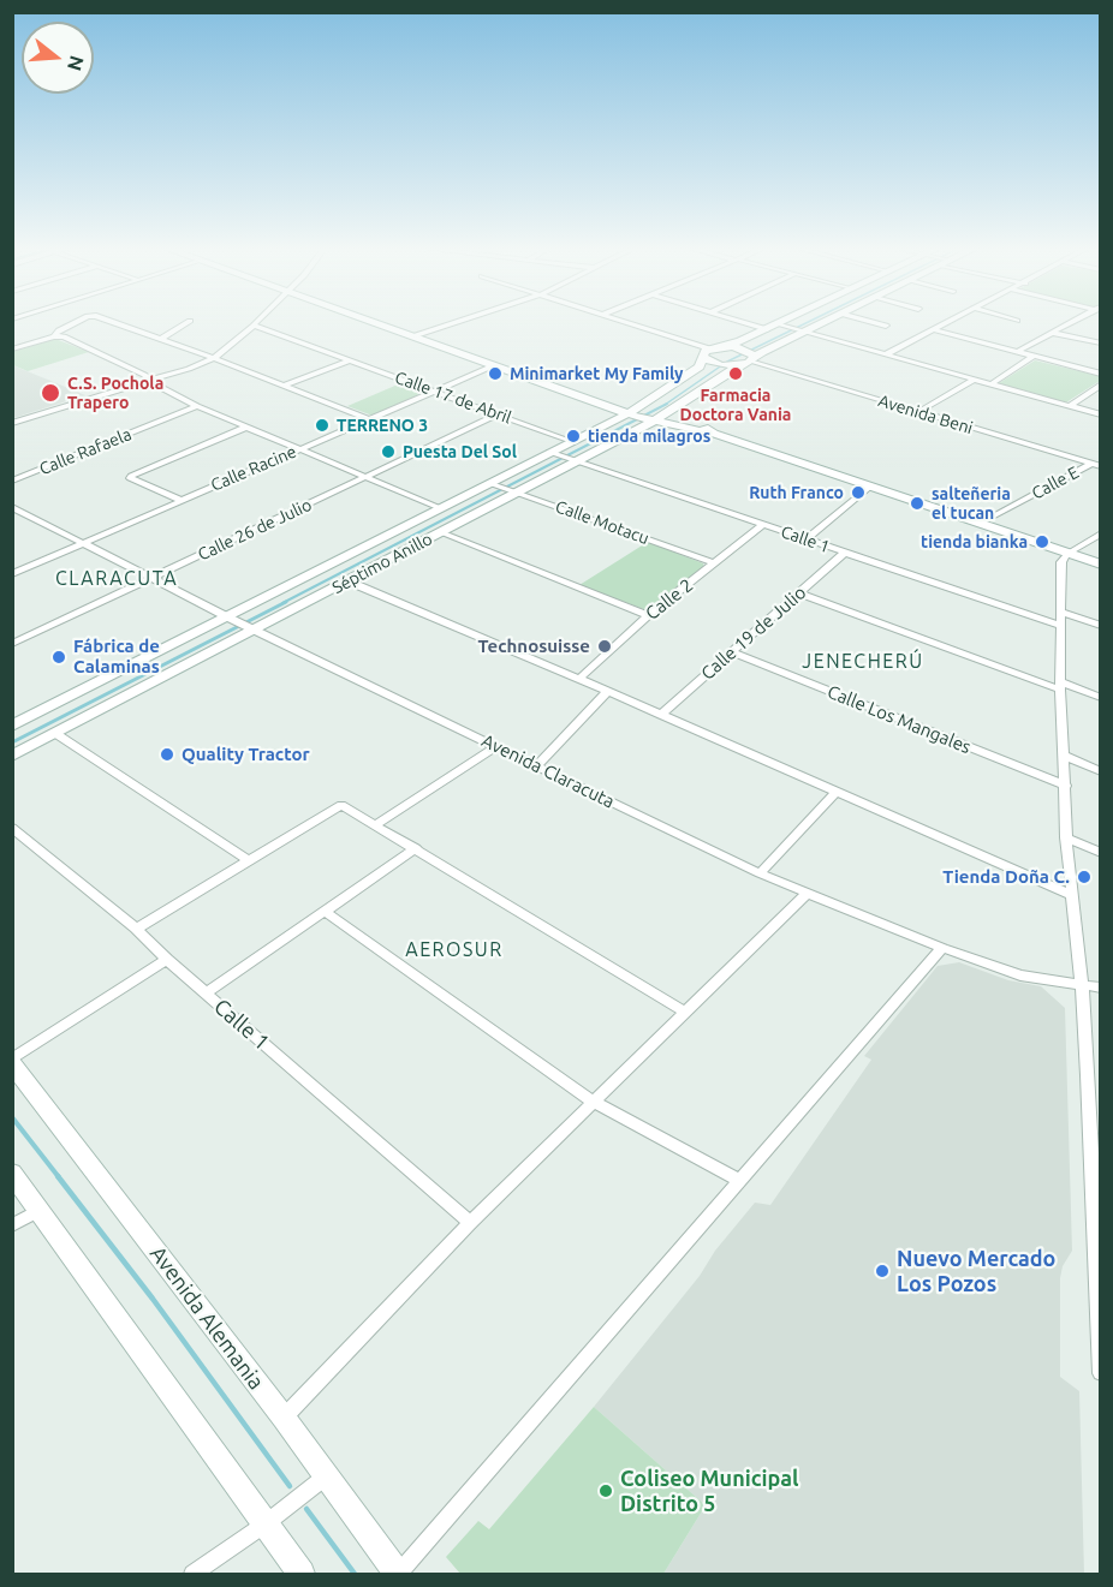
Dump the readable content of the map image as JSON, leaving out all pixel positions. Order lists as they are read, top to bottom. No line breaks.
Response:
{"streets":{"main road":["Séptimo Anillo","Avenida Alemania"],"street":["Calle 17 de Abril","Avenida Beni","Calle Rafaela","Calle Racine","Calle E","Calle Motacu","Calle 26 de Julio","Calle 1","Calle 2","Calle 19 de Julio","Calle Los Mangales","Avenida Claracuta"]},"crossings":[["Calle 17 de Abril","Calle Racine"],["Calle 17 de Abril","Calle 26 de Julio"],["Calle 17 de Abril","Séptimo Anillo"],["Avenida Beni","Calle E"],["Avenida Beni","Séptimo Anillo"],["Calle Racine","Avenida Claracuta"],["Calle Motacu","Séptimo Anillo"],["Calle Motacu","Calle 2"],["Calle 26 de Julio","Avenida Claracuta"],["Calle 1","Séptimo Anillo"],["Calle 1","Calle 2"],["Calle 1","Calle 19 de Julio"],["Séptimo Anillo","Avenida Claracuta"],["Calle 19 de Julio","Calle Los Mangales"]],"districts":["CLARACUTA","JENECHERÚ","AEROSUR"],"places":["Minimarket My Family","Farmacia Doctora Vania","C.S. Pochola Trapero","TERRENO 3","tienda milagros","Puesta Del Sol","Ruth Franco","salteñeria el tucan","tienda bianka","Technosuisse","Fábrica de Calaminas","Quality Tractor","Tienda Doña C.","Nuevo Mercado Los Pozos","Coliseo Municipal Distrito 5"],"north":"right"}
